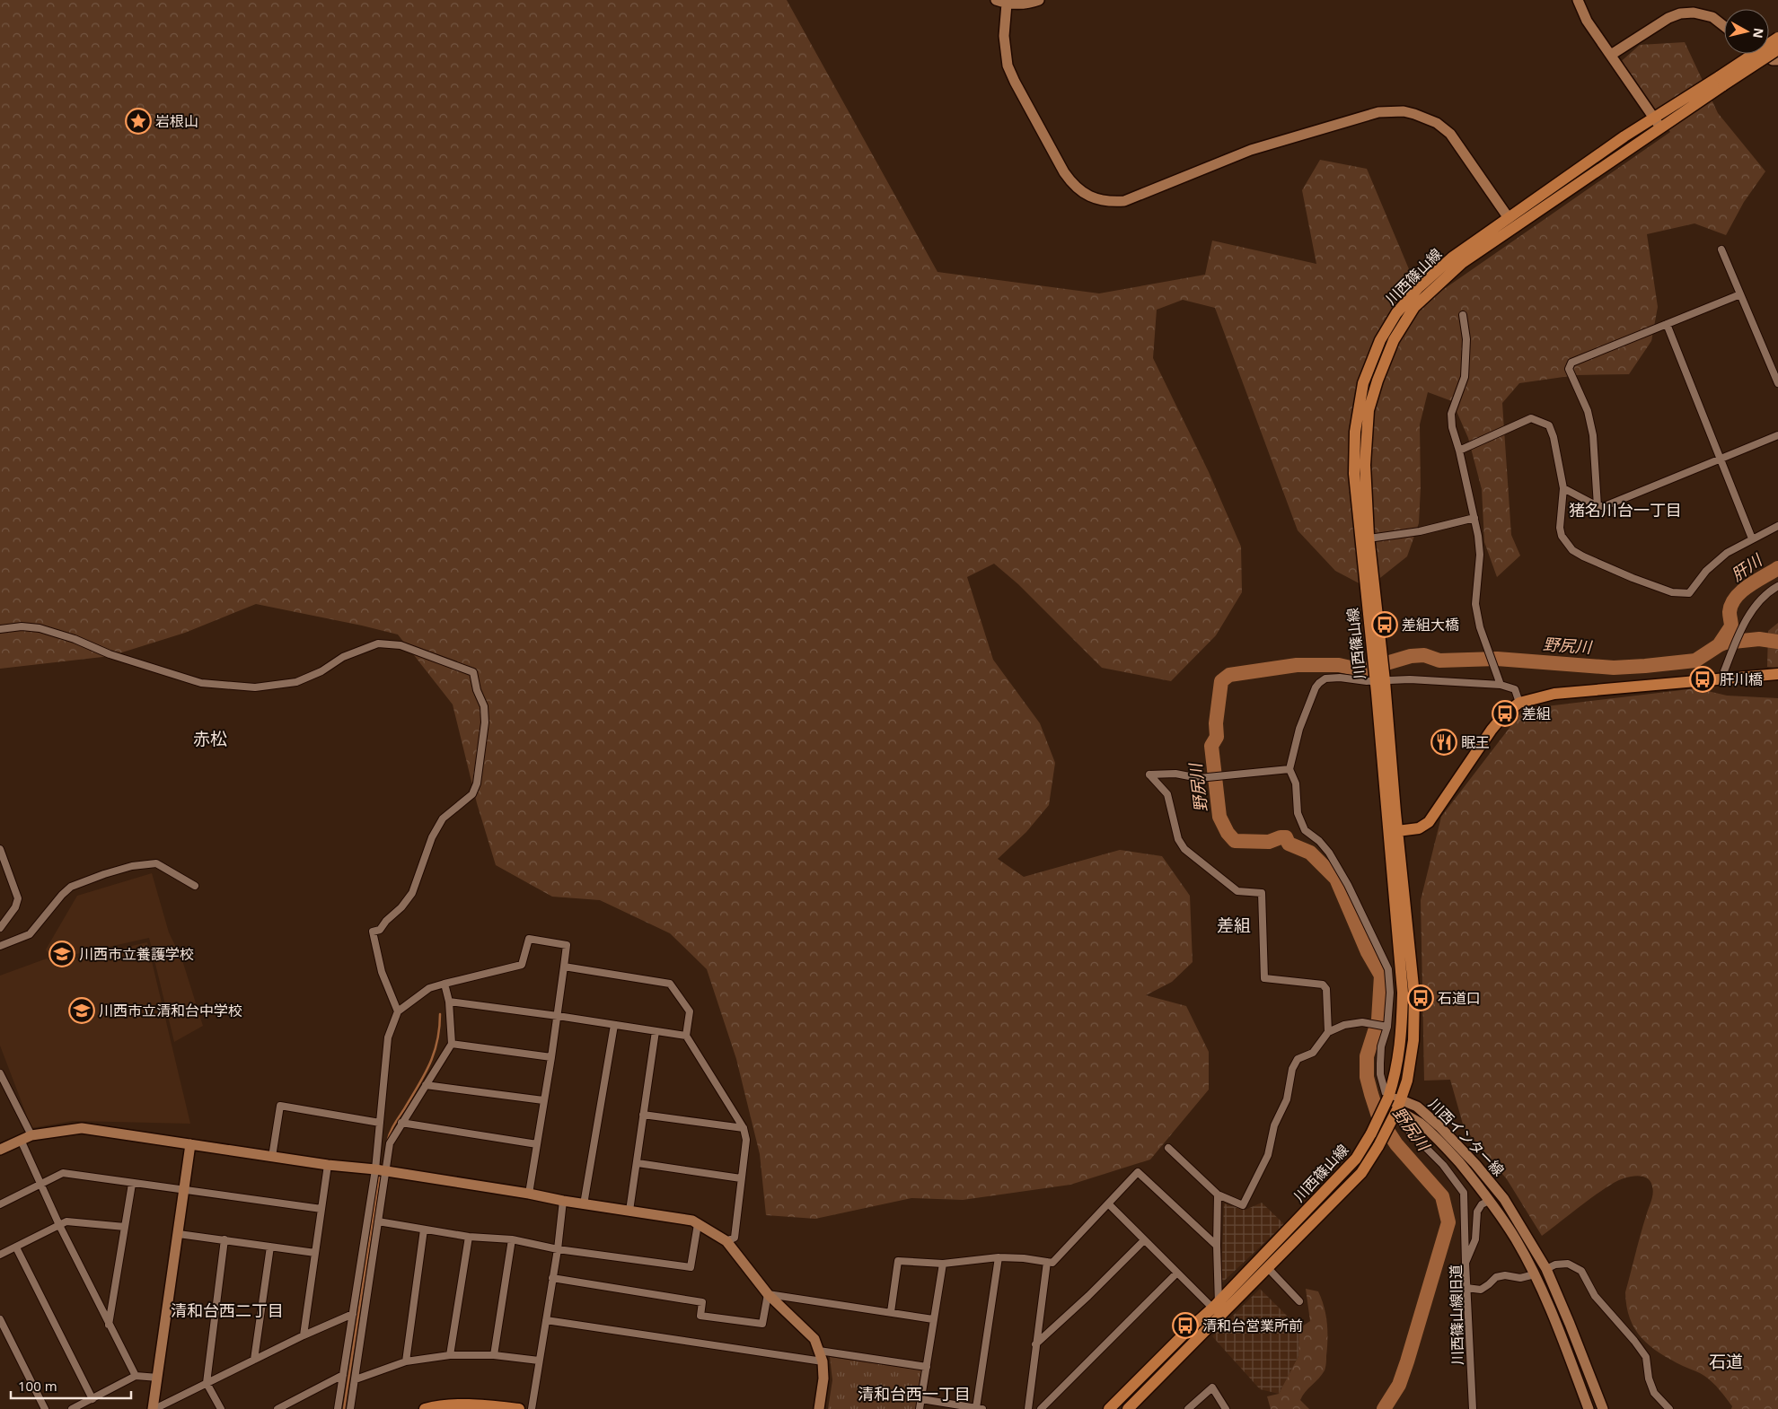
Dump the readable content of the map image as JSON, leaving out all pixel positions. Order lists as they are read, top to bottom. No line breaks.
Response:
{"streets":{"main road":["川西篠山線"],"street":["川西インター線","川西篠山線旧道"]},"crossings":[["川西篠山線","川西インター線"],["川西インター線","川西篠山線旧道"]],"districts":["猪名川台一丁目","赤松","差組","清和台西二丁目","石道","清和台西一丁目"],"water":["肝川","野尻川"],"places":{"place":["岩根山"],"bus stop":["差組大橋","肝川橋","差組","石道口","清和台営業所前"],"restaurant":["眠王"],"school or university":["川西市立養護学校","川西市立清和台中学校"]},"scale_bar":"100 m","north":"right"}
